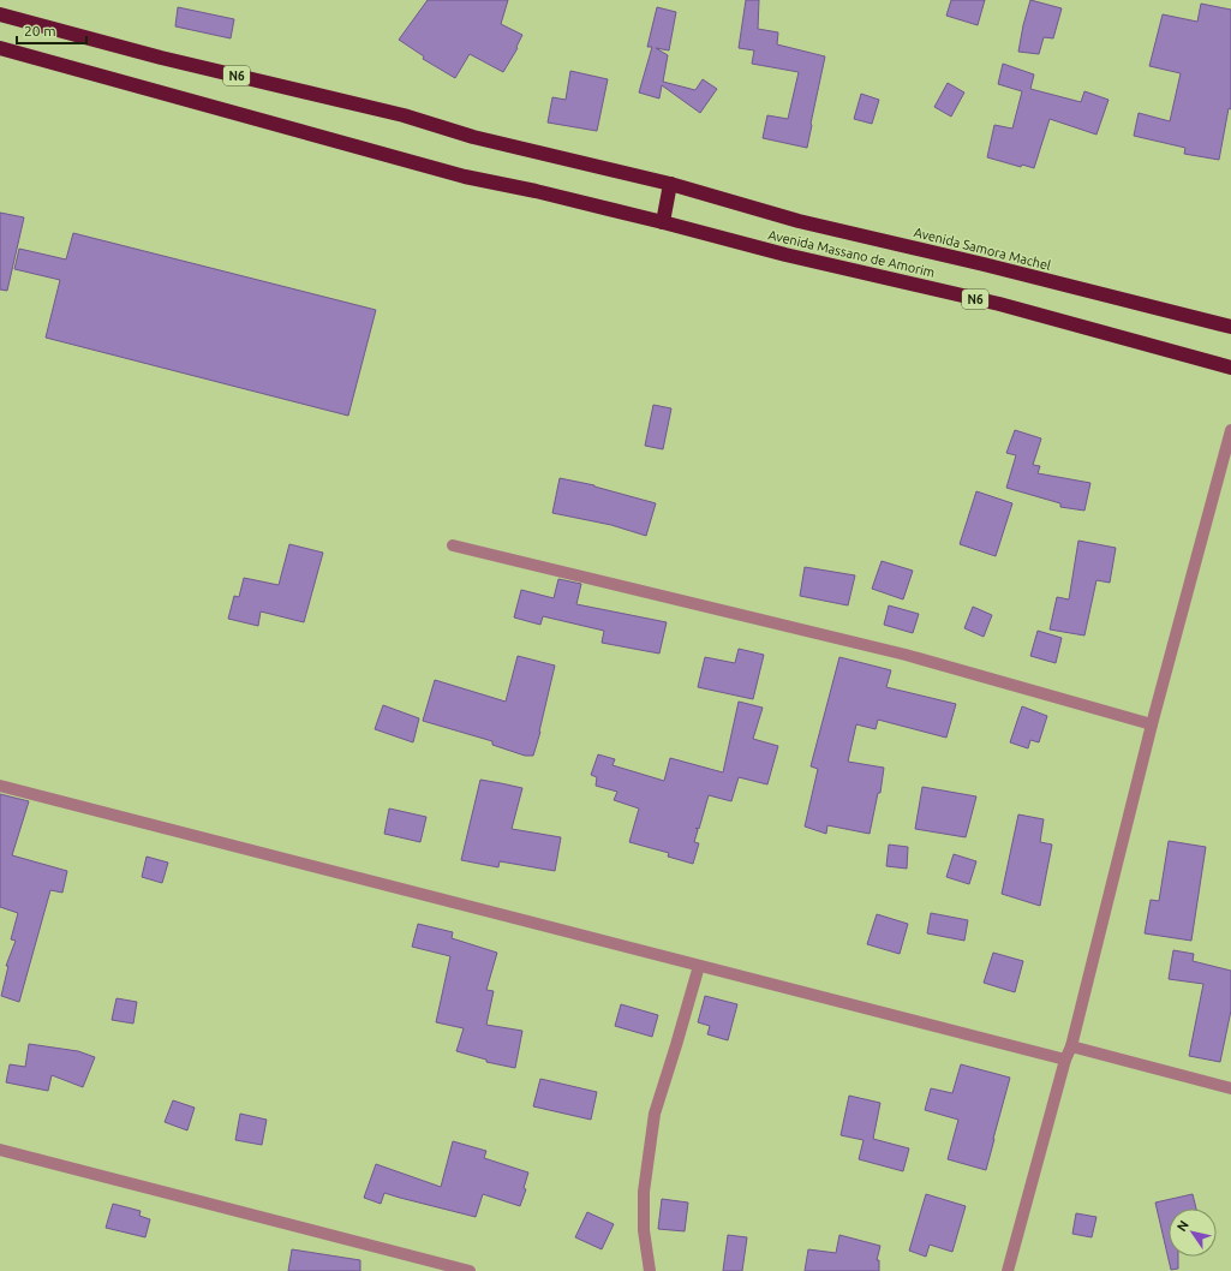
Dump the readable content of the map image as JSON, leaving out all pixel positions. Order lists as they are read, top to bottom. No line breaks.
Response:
{"streets":{"highway":["N6","Avenida Samora Machel","Avenida Massano de Amorim"]},"crossings":[["N6","Avenida Samora Machel"]],"scale_bar":"20 m","north":"top left"}
